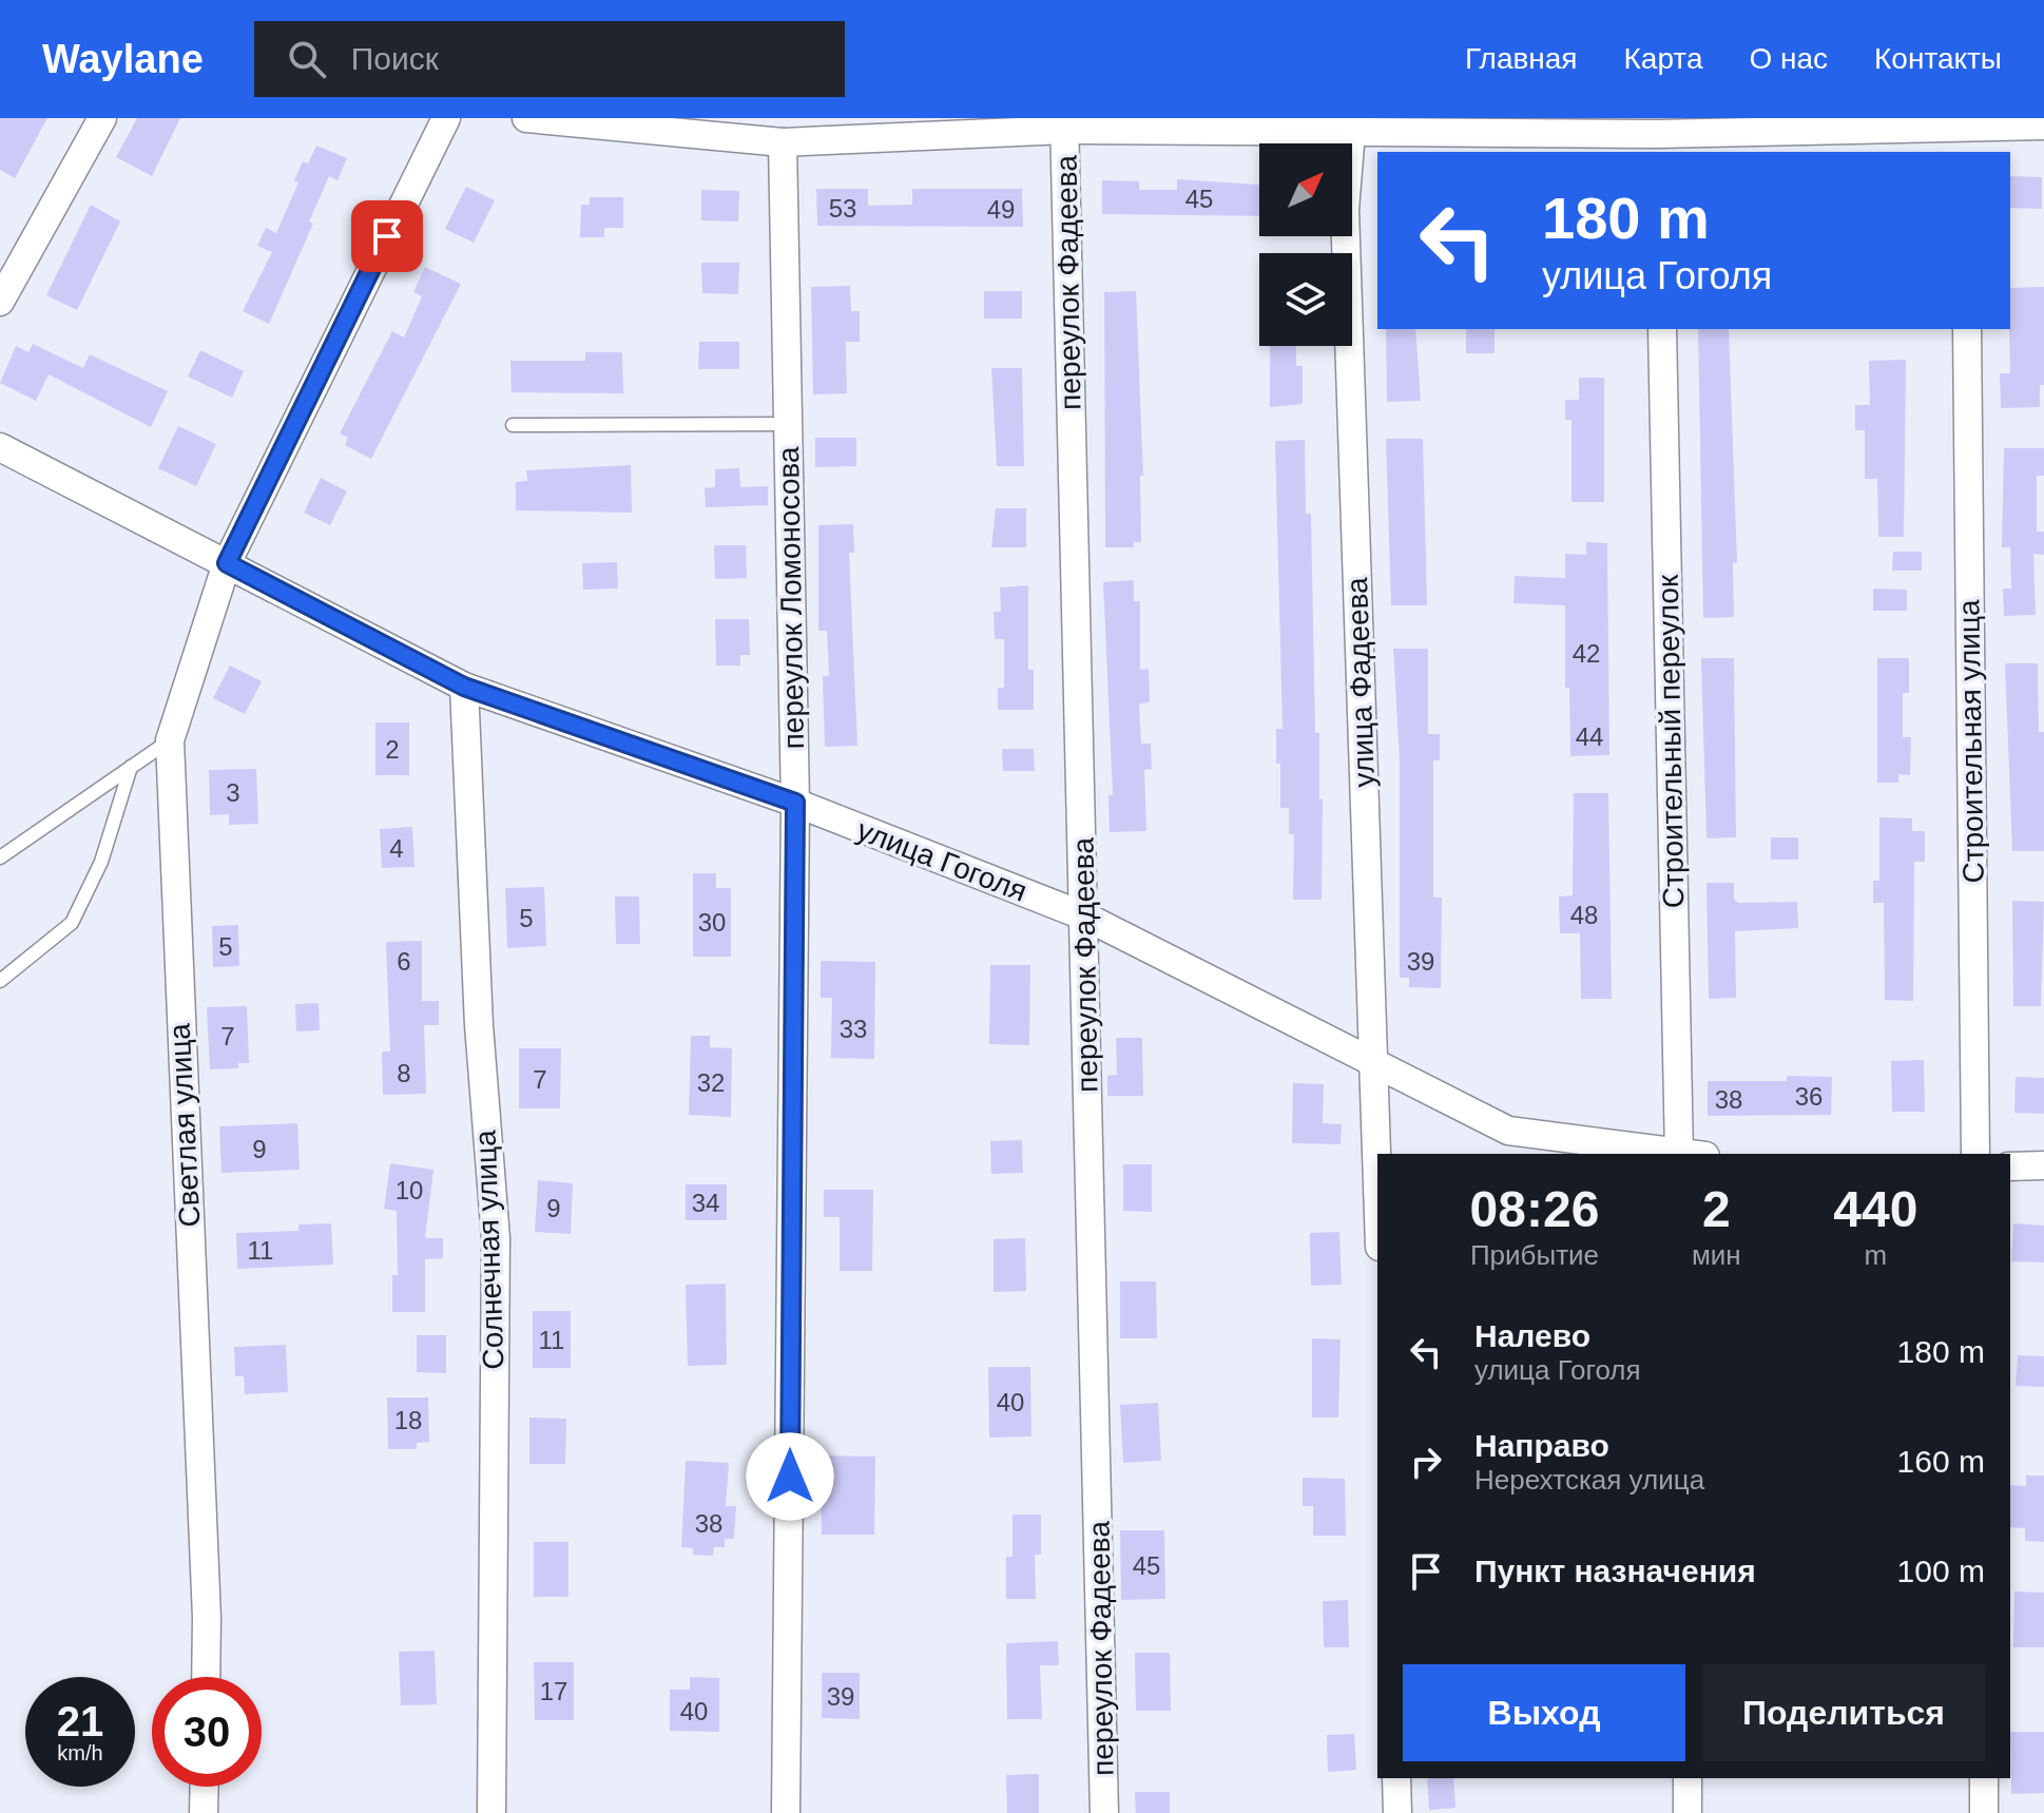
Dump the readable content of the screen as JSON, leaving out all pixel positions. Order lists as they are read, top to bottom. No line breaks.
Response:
{"streets":{"street":["переулок Фадеева","переулок Ломоносова","улица Фадеева","Строительный переулок","Строительная улица","улица Гоголя","Светлая улица","Солнечная улица"]},"crossings":[["переулок Фадеева","улица Гоголя"],["переулок Ломоносова","улица Гоголя"],["улица Фадеева","улица Гоголя"],["улица Гоголя","Светлая улица"],["улица Гоголя","Солнечная улица"]],"house_numbers":["45","53","49","42","44","2","3","4","48","5","30","5","6","39","33","7","8","7","32","36","38","9","10","34","9","11","11","40","18","38","45","17","39","40"],"north":"top right","page":{"header":"Waylane","search":"Поиск","nav":["Главная","Карта","О нас","Контакты"],"turn":["180 m","улица Гоголя"],"eta":["08:26","Прибытие","2","мин","440","m"],"list":[{"name":"Налево","note":"улица Гоголя","value":"180 m"},{"name":"Направо","note":"Нерехтская улица","value":"160 m"},{"name":"Пункт назначения","value":"100 m"}],"buttons":["Выход","Поделиться"],"speed":"21 km/h","limit":"30"}}
